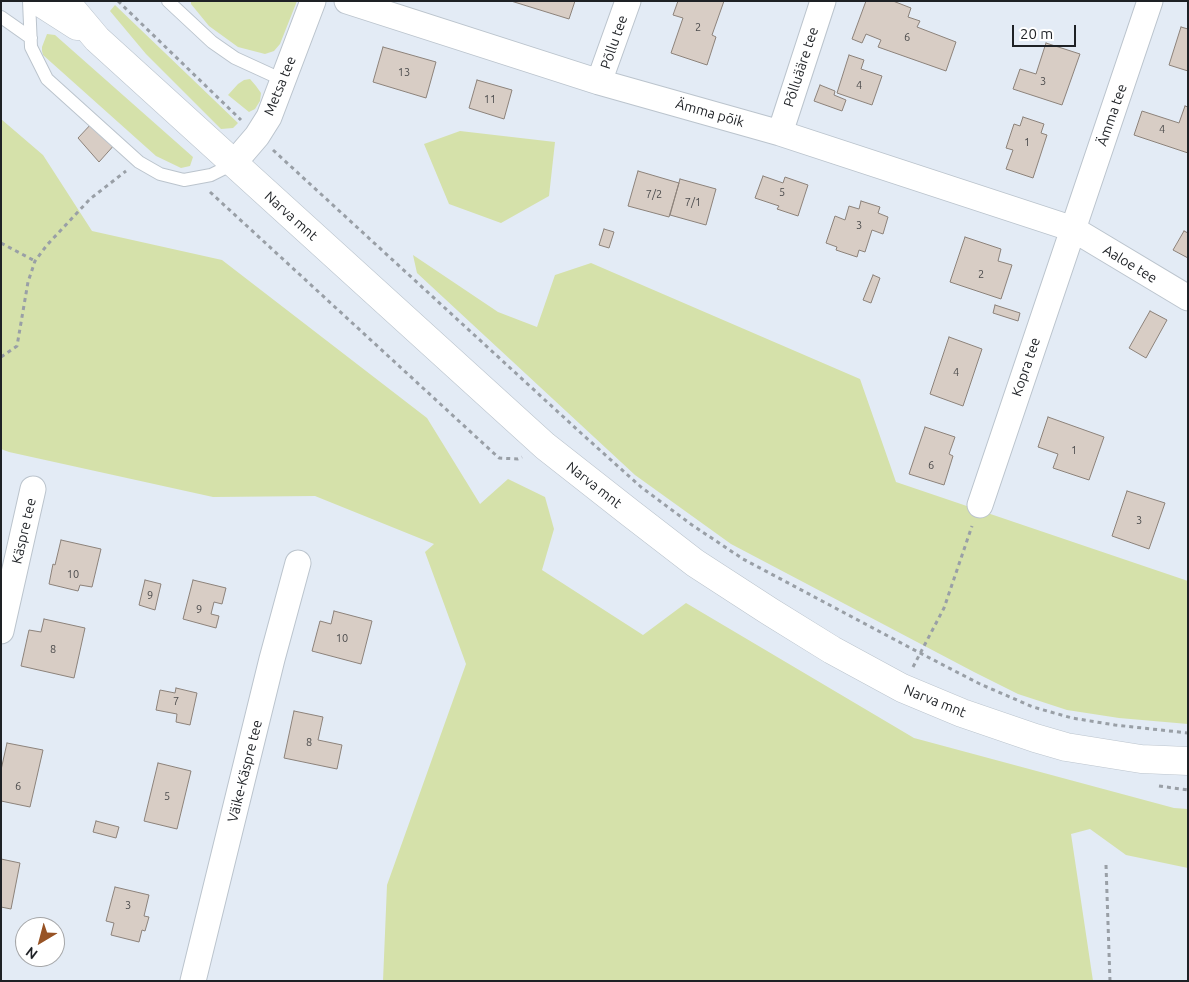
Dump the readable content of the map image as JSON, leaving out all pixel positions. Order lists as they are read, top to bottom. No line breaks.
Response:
{"streets":{"main road":["Narva mnt"],"street":["Põllu tee","Põlluääre tee","Metsa tee","Ämma põik","Ämma tee","Aaloe tee","Kopra tee","Käspre tee","Väike-Käspre tee"]},"crossings":[["Põllu tee","Ämma põik"],["Põlluääre tee","Ämma põik"],["Metsa tee","Narva mnt"],["Ämma põik","Ämma tee"],["Ämma põik","Aaloe tee"],["Ämma põik","Kopra tee"],["Ämma tee","Aaloe tee"],["Ämma tee","Kopra tee"],["Aaloe tee","Kopra tee"]],"house_numbers":["2","6","13","3","4","11","4","1","5","7/2","7/1","3","2","4","1","6","3","10","9","9","10","8","7","8","6","5","3"],"scale_bar":"20 m","north":"bottom left"}
